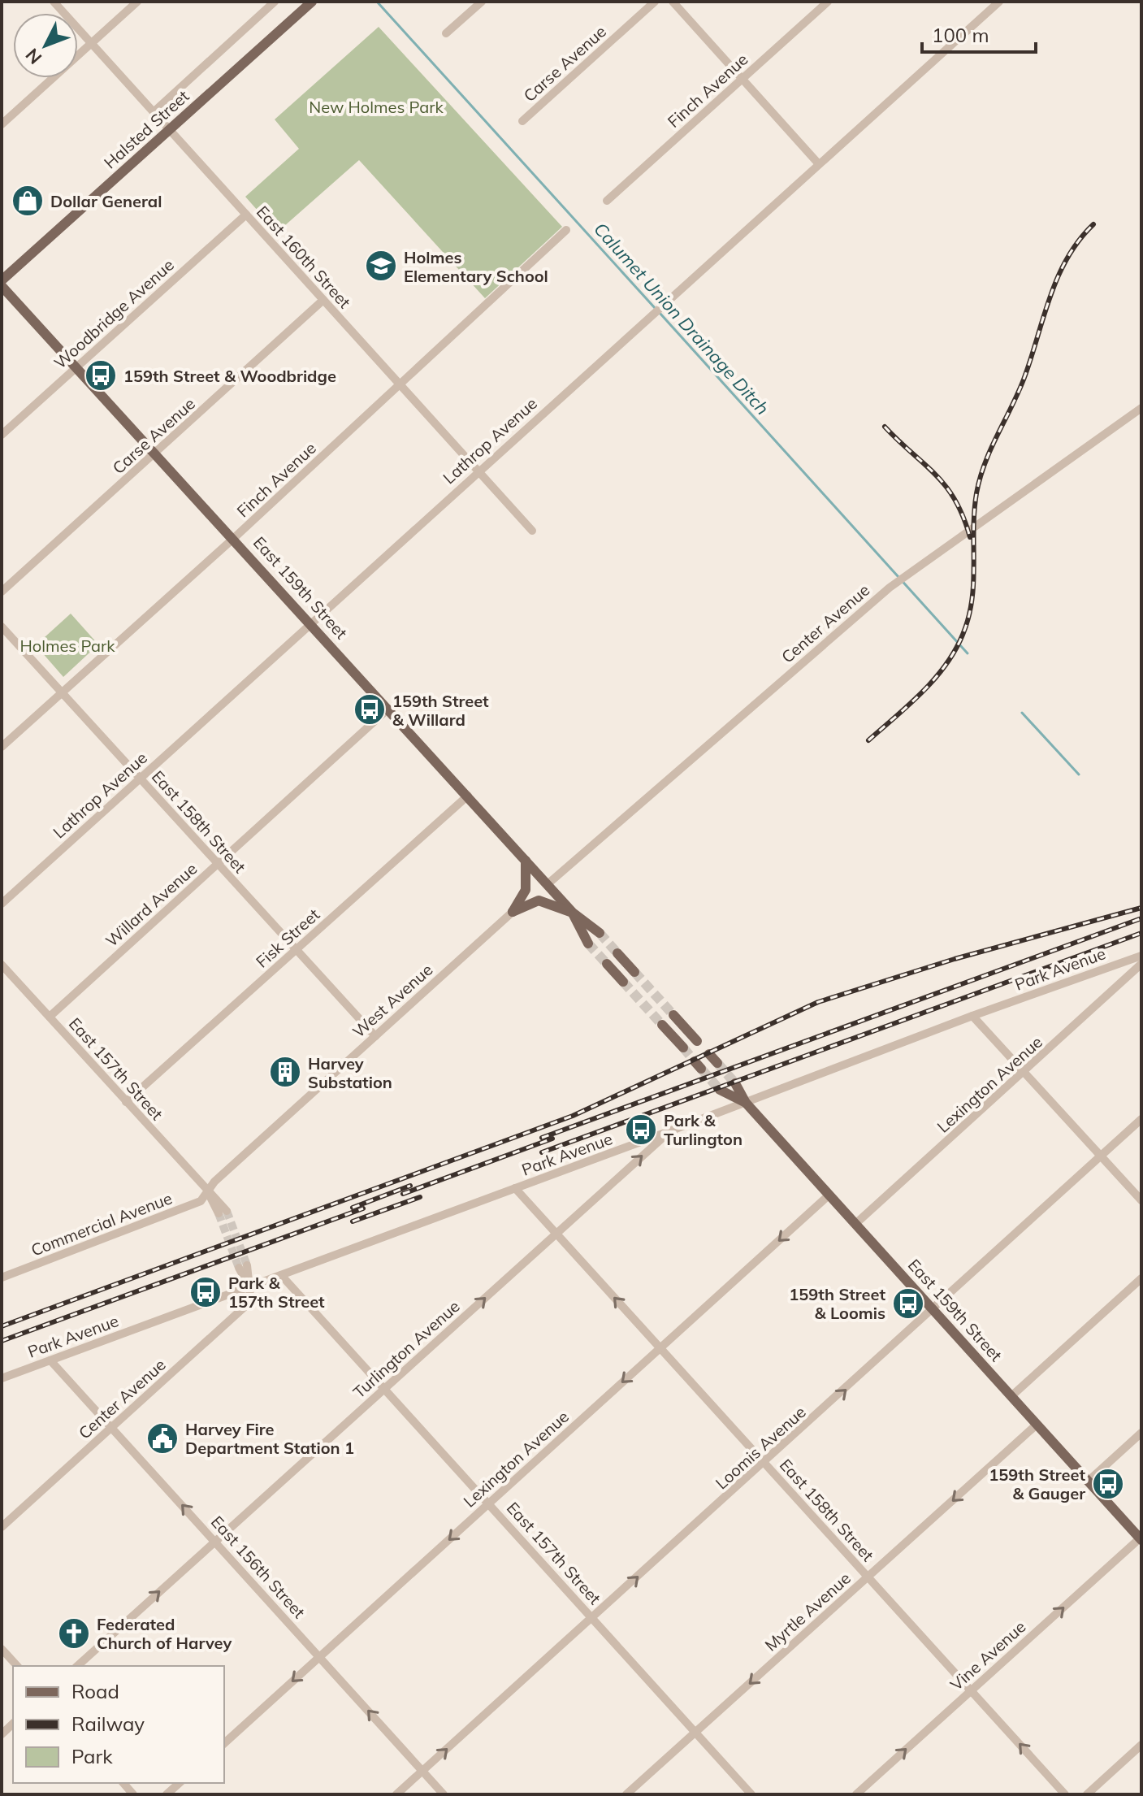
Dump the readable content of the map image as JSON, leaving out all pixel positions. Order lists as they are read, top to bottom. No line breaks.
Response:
{"streets":{"main road":["Halsted Street","East 159th Street"],"street":["Carse Avenue","Finch Avenue","East 160th Street","Woodbridge Avenue","Lathrop Avenue","Center Avenue","East 158th Street","Willard Avenue","Fisk Street","Park Avenue","West Avenue","East 157th Street","Lexington Avenue","Commercial Avenue","Turlington Avenue","Loomis Avenue","East 156th Street","Myrtle Avenue","Vine Avenue"]},"crossings":[["Carse Avenue","East 160th Street"],["Carse Avenue","East 159th Street"],["Finch Avenue","East 160th Street"],["Finch Avenue","East 159th Street"],["Finch Avenue","East 158th Street"],["Halsted Street","East 160th Street"],["East 160th Street","Woodbridge Avenue"],["East 160th Street","Lathrop Avenue"],["Woodbridge Avenue","East 159th Street"],["Lathrop Avenue","East 159th Street"],["Lathrop Avenue","East 158th Street"],["East 159th Street","Center Avenue"],["East 159th Street","Willard Avenue"],["East 159th Street","Fisk Street"],["East 159th Street","Park Avenue"],["East 159th Street","Lexington Avenue"],["East 159th Street","Loomis Avenue"],["East 159th Street","Myrtle Avenue"],["East 159th Street","Vine Avenue"],["Center Avenue","Park Avenue"],["Center Avenue","East 156th Street"],["East 158th Street","Willard Avenue"],["East 158th Street","Fisk Street"],["East 158th Street","Park Avenue"],["East 158th Street","West Avenue"],["East 158th Street","Lexington Avenue"],["East 158th Street","Turlington Avenue"],["East 158th Street","Loomis Avenue"],["East 158th Street","Myrtle Avenue"],["East 158th Street","Vine Avenue"],["Willard Avenue","East 157th Street"],["Fisk Street","East 157th Street"],["Park Avenue","East 157th Street"],["Park Avenue","Turlington Avenue"],["Park Avenue","East 156th Street"],["West Avenue","East 157th Street"],["West Avenue","Commercial Avenue"],["East 157th Street","Lexington Avenue"],["East 157th Street","Commercial Avenue"],["East 157th Street","Turlington Avenue"],["East 157th Street","Loomis Avenue"],["East 157th Street","Myrtle Avenue"],["Lexington Avenue","East 156th Street"],["Turlington Avenue","East 156th Street"],["Loomis Avenue","East 156th Street"]],"one_way":["Lexington Avenue","Turlington Avenue","Loomis Avenue","East 156th Street","Myrtle Avenue","Vine Avenue"],"water":["Calumet Union Drainage Ditch"],"parks":["New Holmes Park","Holmes Park"],"places":{"shop":["Dollar General"],"school or university":["Holmes Elementary School"],"bus stop":["159th Street & Woodbridge","159th Street & Willard","Park & Turlington","Park & 157th Street","159th Street & Loomis","159th Street & Gauger"],"building":["Harvey Substation"],"public building":["Harvey Fire Department Station 1"],"church":["Federated Church of Harvey"]},"legend":["Road","Railway","Park"],"scale_bar":"100 m","north":"bottom left"}
